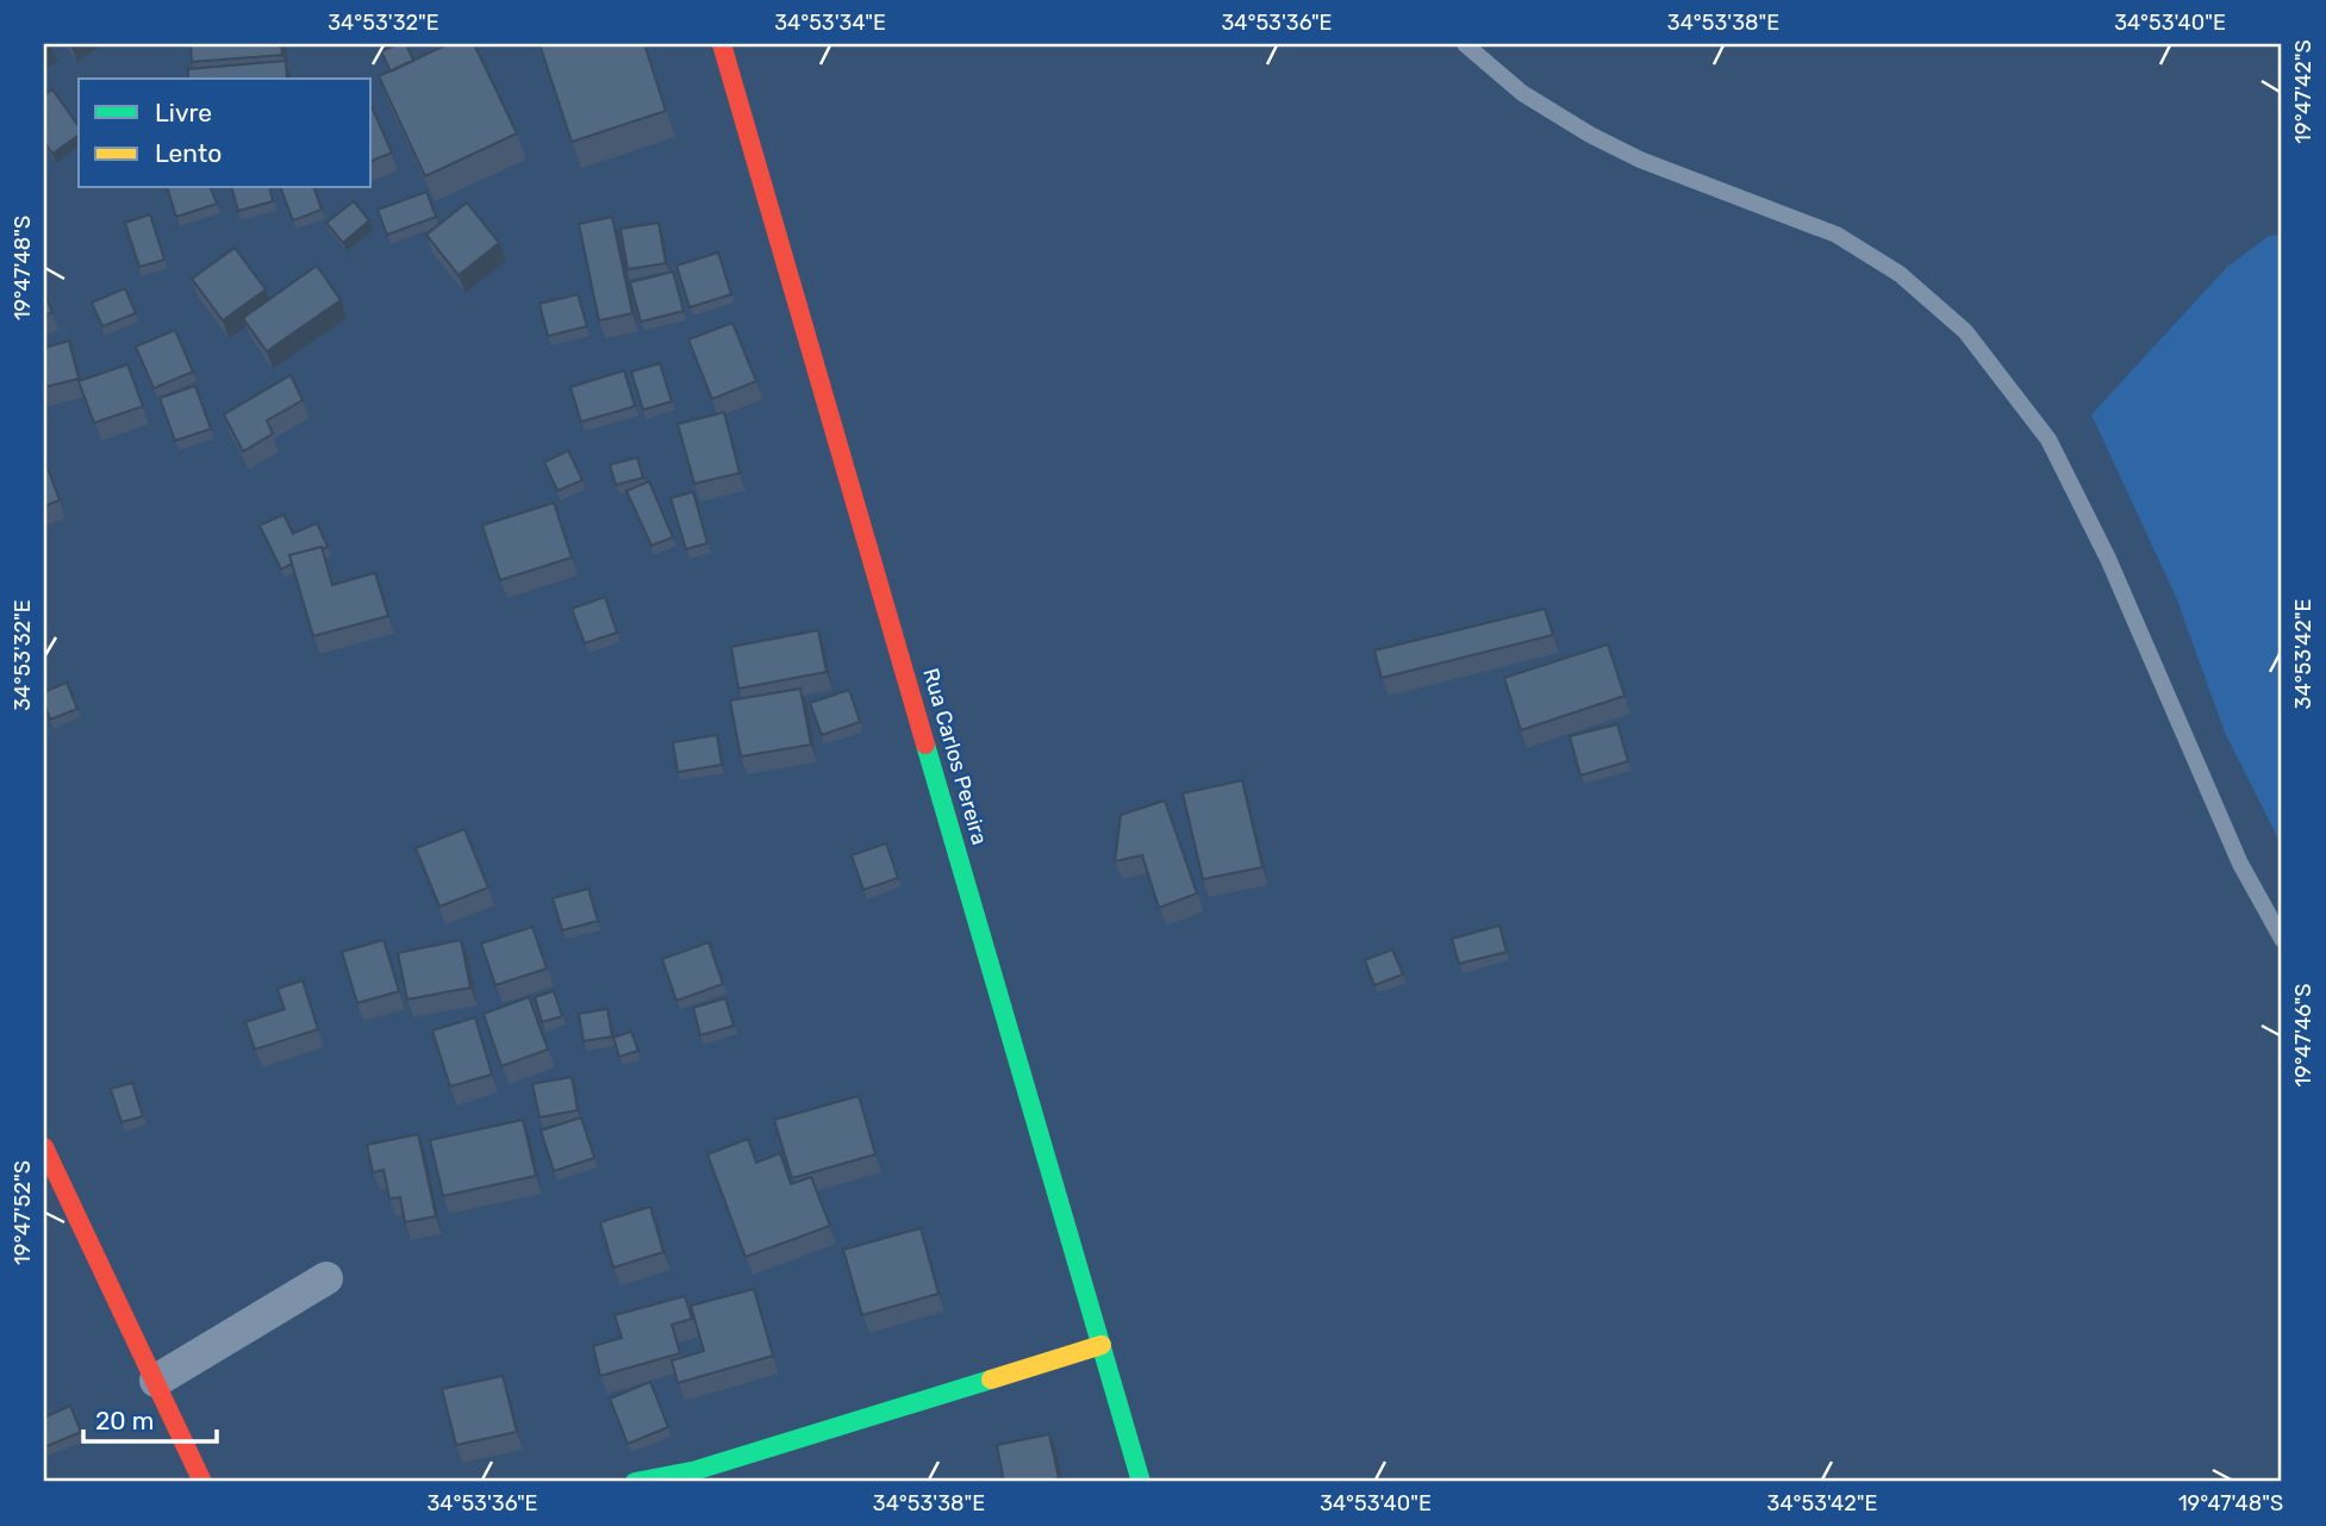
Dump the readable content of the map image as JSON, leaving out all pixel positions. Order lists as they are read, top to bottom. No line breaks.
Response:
{"streets":{"main road":["Rua Carlos Pereira"]},"legend":["Livre","Lento"],"scale_bar":"20 m","coordinates":["34°53'32\"E","34°53'34\"E","34°53'36\"E","34°53'38\"E","34°53'40\"E","19°47'42\"S","19°47'48\"S","34°53'42\"E","19°47'46\"S","19°47'52\"S"]}
